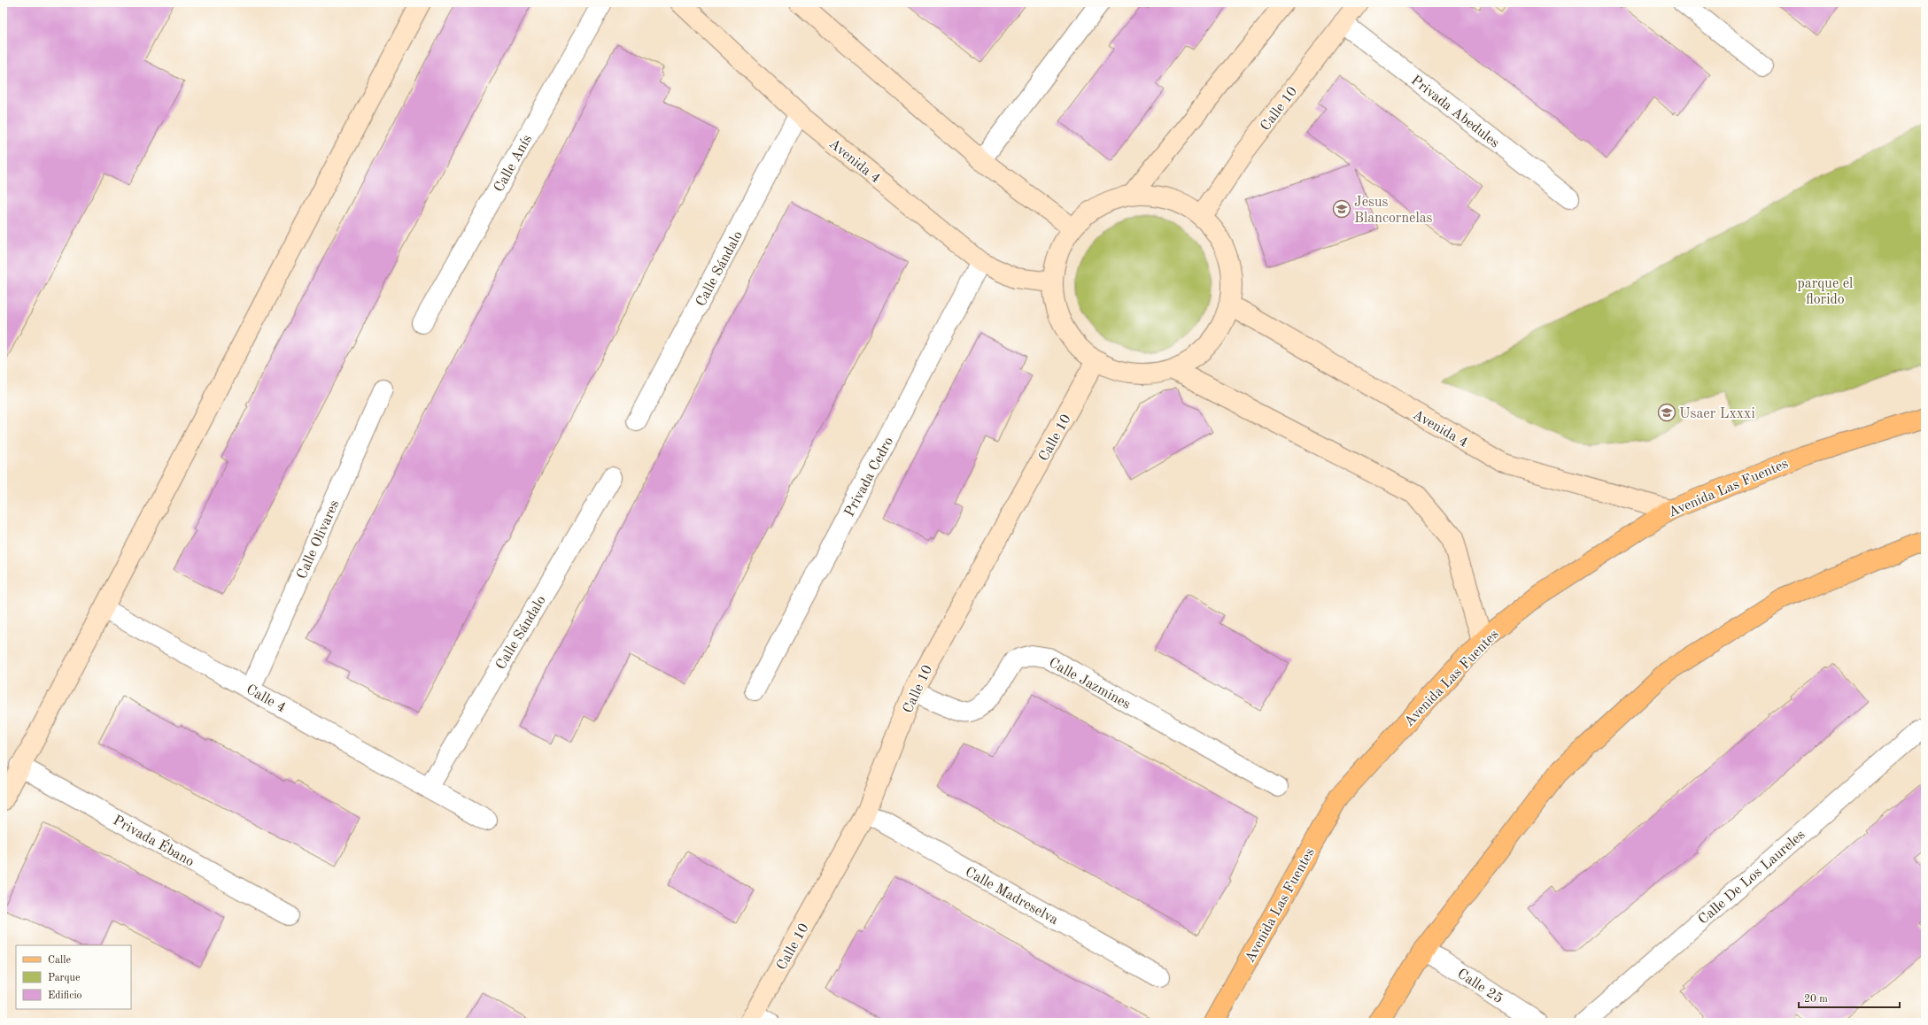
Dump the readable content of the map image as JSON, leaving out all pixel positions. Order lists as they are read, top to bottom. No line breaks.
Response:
{"streets":{"main road":["Avenida Las Fuentes"],"street":["Calle 10","Privada Abedules","Avenida 4","Calle Anís","Calle Sándalo","Privada Cedro","Calle Olivares","Calle Jazmines","Calle 4","Privada Ébano","Calle De Los Laureles","Calle Madreselva","Calle 25"]},"crossings":[["Calle 10","Privada Abedules"],["Calle 10","Calle Jazmines"],["Calle 10","Calle Madreselva"],["Avenida 4","Calle Sándalo"],["Avenida 4","Privada Cedro"],["Avenida 4","Avenida Las Fuentes"],["Calle Sándalo","Calle 4"],["Calle Olivares","Calle 4"]],"parks":["parque el florido"],"places":{"school or university":["Jesus Blancornelas","Usaer Lxxxi"]},"legend":["Calle","Parque","Edificio"],"scale_bar":"20 m"}
